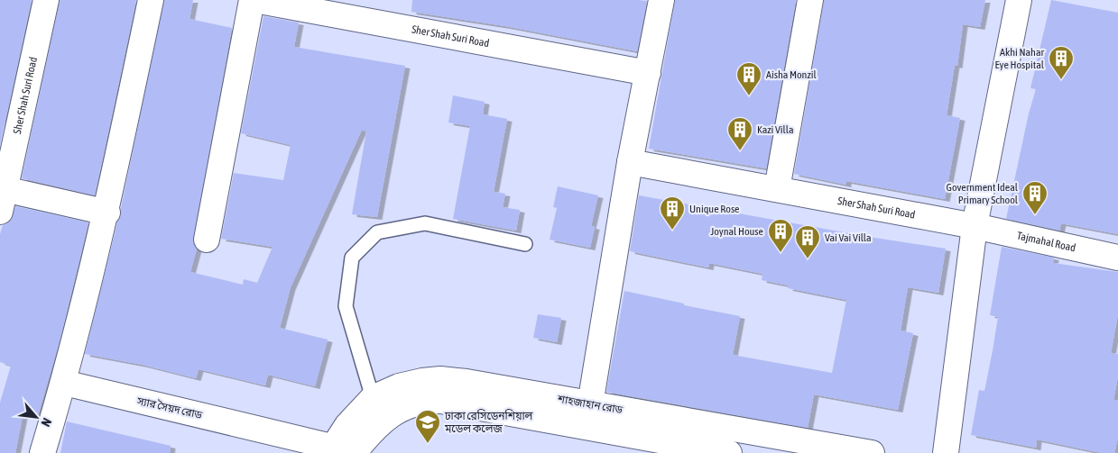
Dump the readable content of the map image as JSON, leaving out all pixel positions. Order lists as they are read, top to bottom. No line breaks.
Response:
{"streets":{"street":["Sher Shah Suri Road","Tajmahal Road","শাহজাহান রোড","স্যার সৈয়দ রোড"]},"crossings":[["Sher Shah Suri Road","Tajmahal Road"],["শাহজাহান রোড","স্যার সৈয়দ রোড"]],"places":{"building":["Akhi Nahar Eye Hospital","Aisha Monzil","Kazi Villa","Government Ideal Primary School","Unique Rose","Joynal House","Vai Vai Villa"],"school or university":["ঢাকা রেসিডেনশিয়াল মডেল কলেজ"]},"north":"bottom right"}
